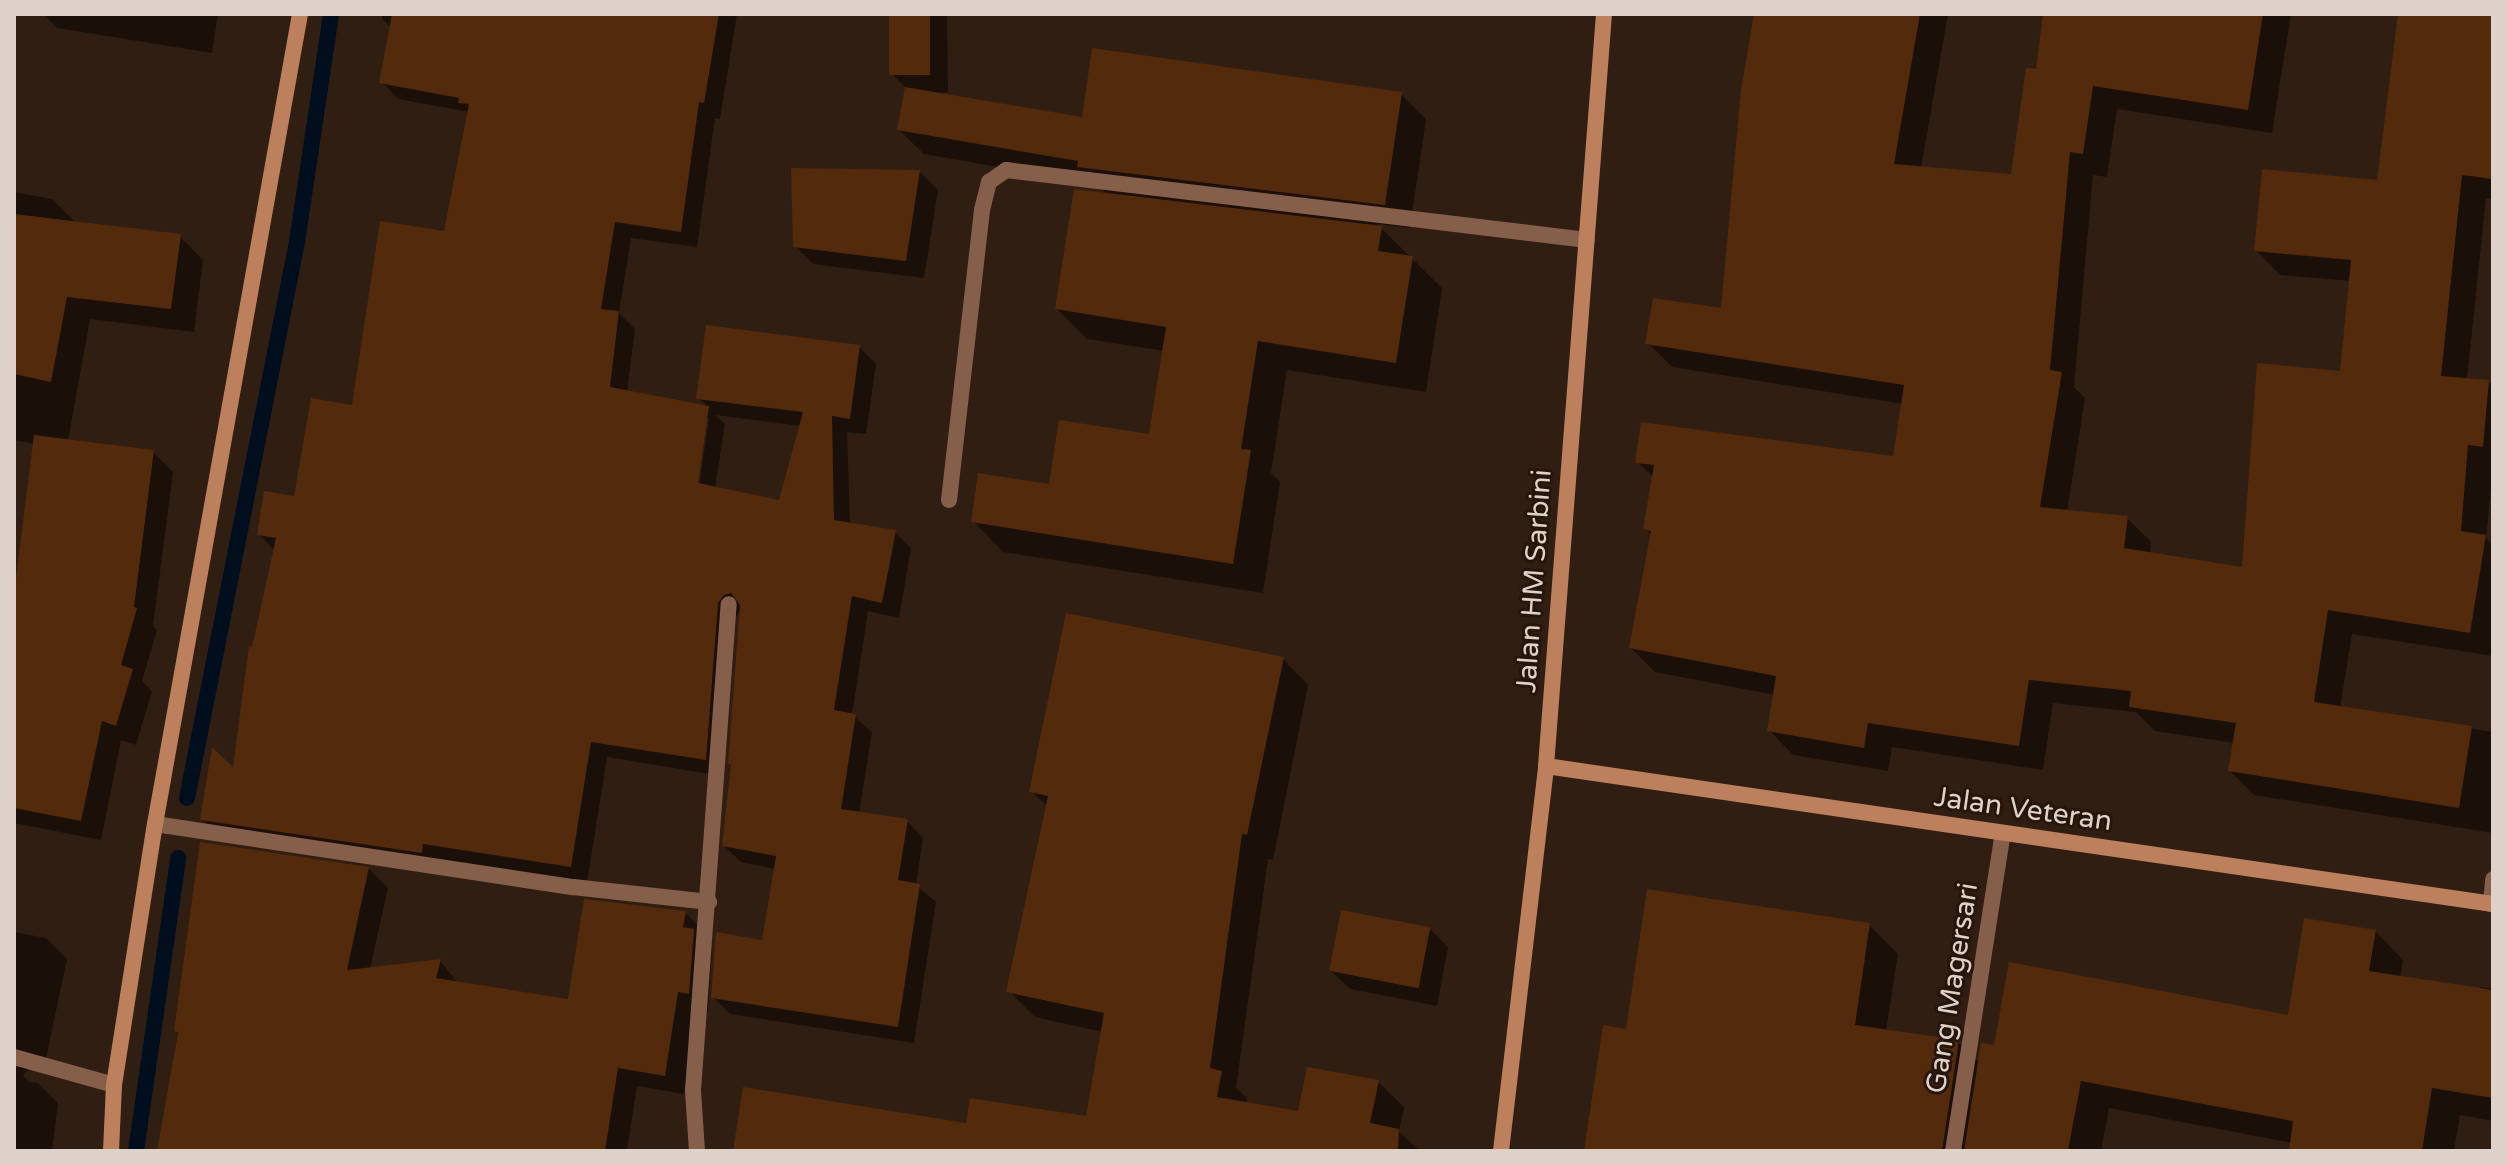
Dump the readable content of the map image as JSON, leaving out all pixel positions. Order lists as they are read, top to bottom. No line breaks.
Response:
{"streets":{"street":["Jalan HM Sarbini","Jalan Veteran","Gang Magersari"]},"crossings":[["Jalan HM Sarbini","Jalan Veteran"],["Jalan Veteran","Gang Magersari"]]}
